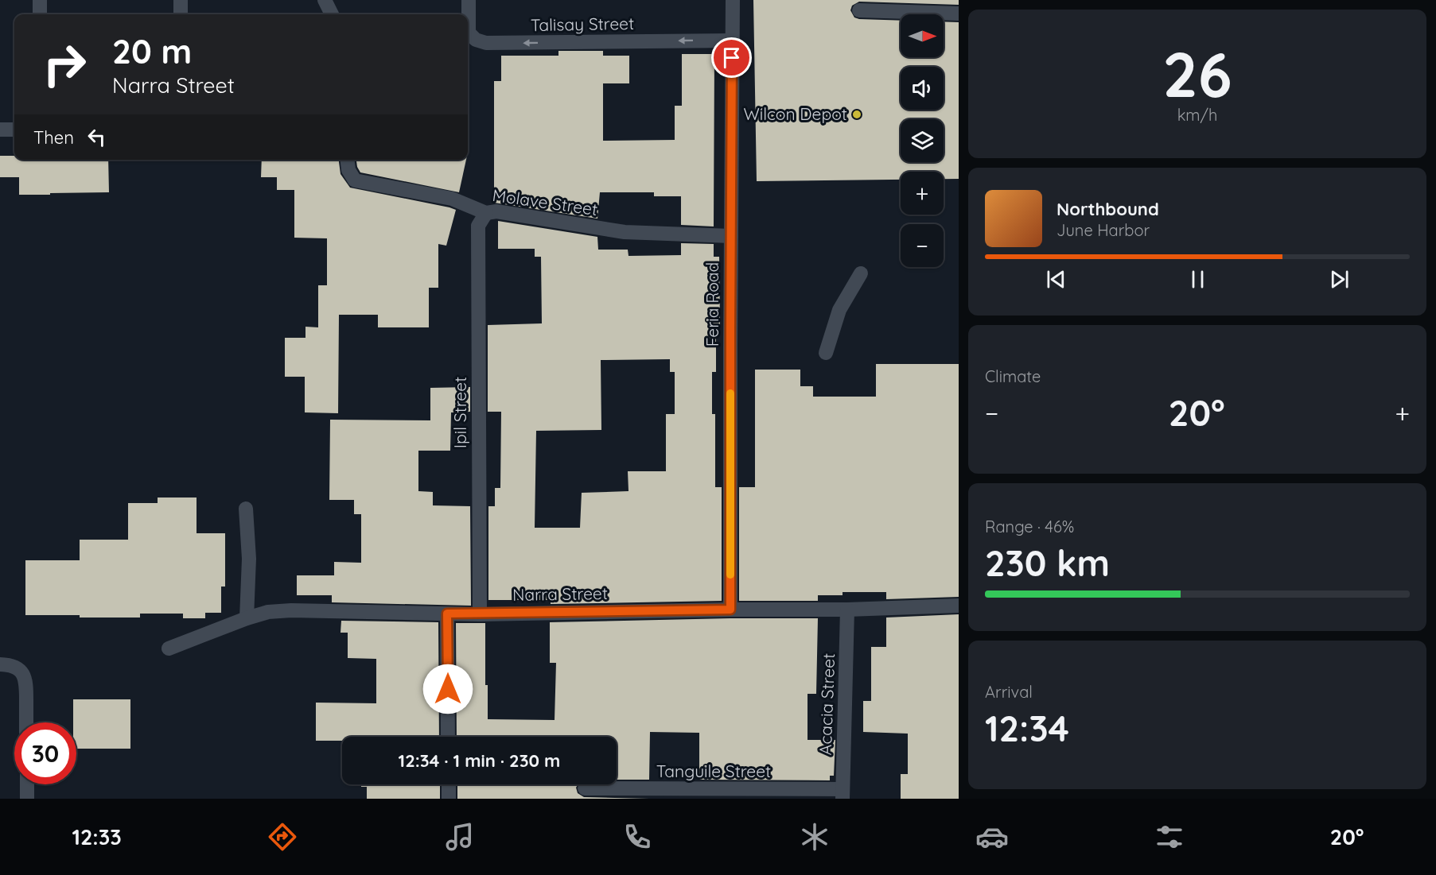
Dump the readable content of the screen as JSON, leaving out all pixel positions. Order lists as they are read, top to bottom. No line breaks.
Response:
{"streets":{"street":["Talisay Street","Molave Street","Feria Road","Ipil Street","Narra Street","Acacia Street","Tanguile Street"]},"crossings":[["Talisay Street","Feria Road"],["Molave Street","Feria Road"],["Molave Street","Ipil Street"],["Feria Road","Narra Street"],["Ipil Street","Narra Street"],["Narra Street","Acacia Street"],["Acacia Street","Tanguile Street"]],"one_way":["Talisay Street"],"places":["Wilcon Depot"],"north":"right","page":{"tile":[["26","km/h"],"Climate",["Range · 46%","230 km"],["Arrival","12:34"]],"map_buttons":["+","−"],"turn":["20 m","Narra Street"],"then":"Then","song":["Northbound","June Harbor"],"heat":["−","20°","+"],"limit":"30","trip":"12:34 · 1 min · 230 m","tabs":["12:33","20°"]}}
